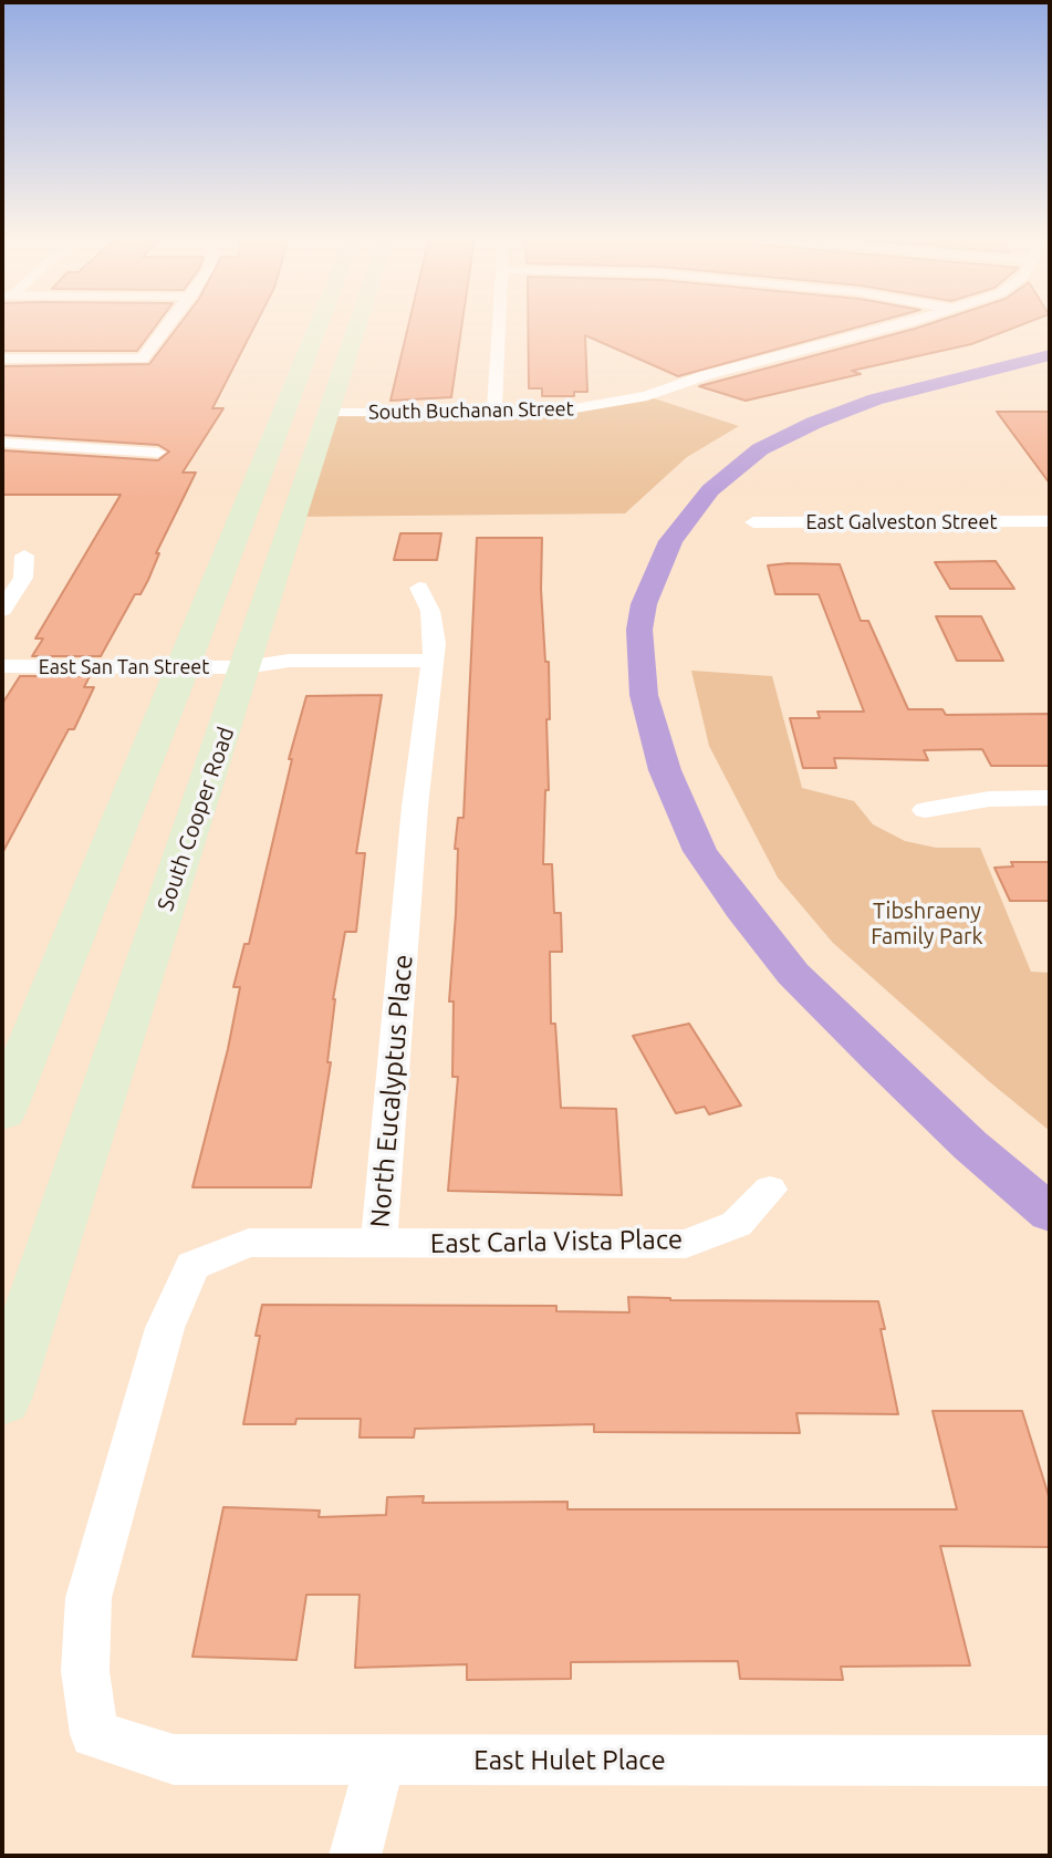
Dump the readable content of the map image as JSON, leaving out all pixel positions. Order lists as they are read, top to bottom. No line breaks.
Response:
{"streets":{"main road":["South Cooper Road"],"street":["South Buchanan Street","East Galveston Street","East San Tan Street","North Eucalyptus Place","East Carla Vista Place","East Hulet Place"]},"crossings":[["South Buchanan Street","South Cooper Road"],["East San Tan Street","South Cooper Road"],["East San Tan Street","North Eucalyptus Place"],["North Eucalyptus Place","East Carla Vista Place"],["North Eucalyptus Place","East Hulet Place"]],"parks":["Tibshraeny Family Park"]}
